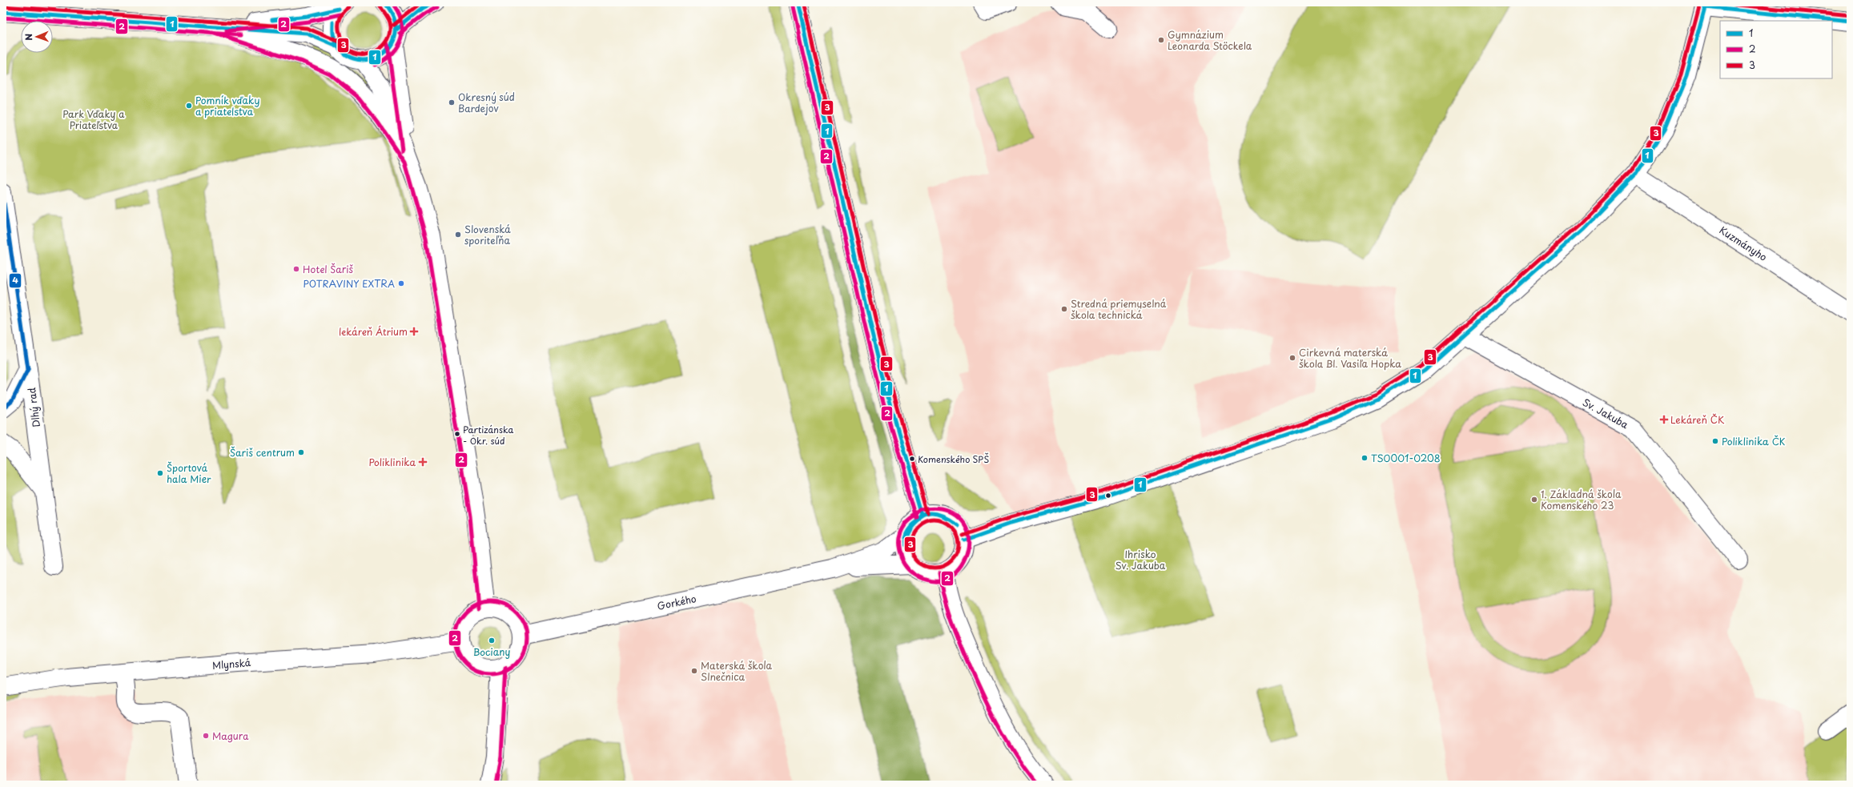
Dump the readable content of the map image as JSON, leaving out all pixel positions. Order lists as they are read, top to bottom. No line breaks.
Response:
{"streets":{"street":["Kuzmányho","Dlhý rad","Sv. Jakuba","Gorkého","Mlynská"]},"crossings":[["Gorkého","Mlynská"]],"parks":["Park Vďaky a Priateľstva","Ihrisko Sv. Jakuba"],"places":{"other":["Gymnázium Leonarda Stöckela","Okresný súd Bardejov","Pomník vďaky a priatelstva","Slovenská sporiteľňa","Hotel Šariš","POTRAVINY EXTRA","Stredná priemyselná škola technická","Cirkevná materská škola Bl. Vasiľa Hopka","Partizánska - Okr. súd","Poliklinika ČK","Šariš centrum","TS0001-0208","Komenského SPŠ","Športová hala Mier","1. Základná škola Komenského 23","Bociany","Materská škola Slnečnica","Magura"],"health":["lekáreň Átrium","Lekáreň ČK","Poliklinika"]},"lines":["transit line 1","transit line 2","transit line 3","transit line 4"],"legend":["1","2","3"],"north":"left"}
